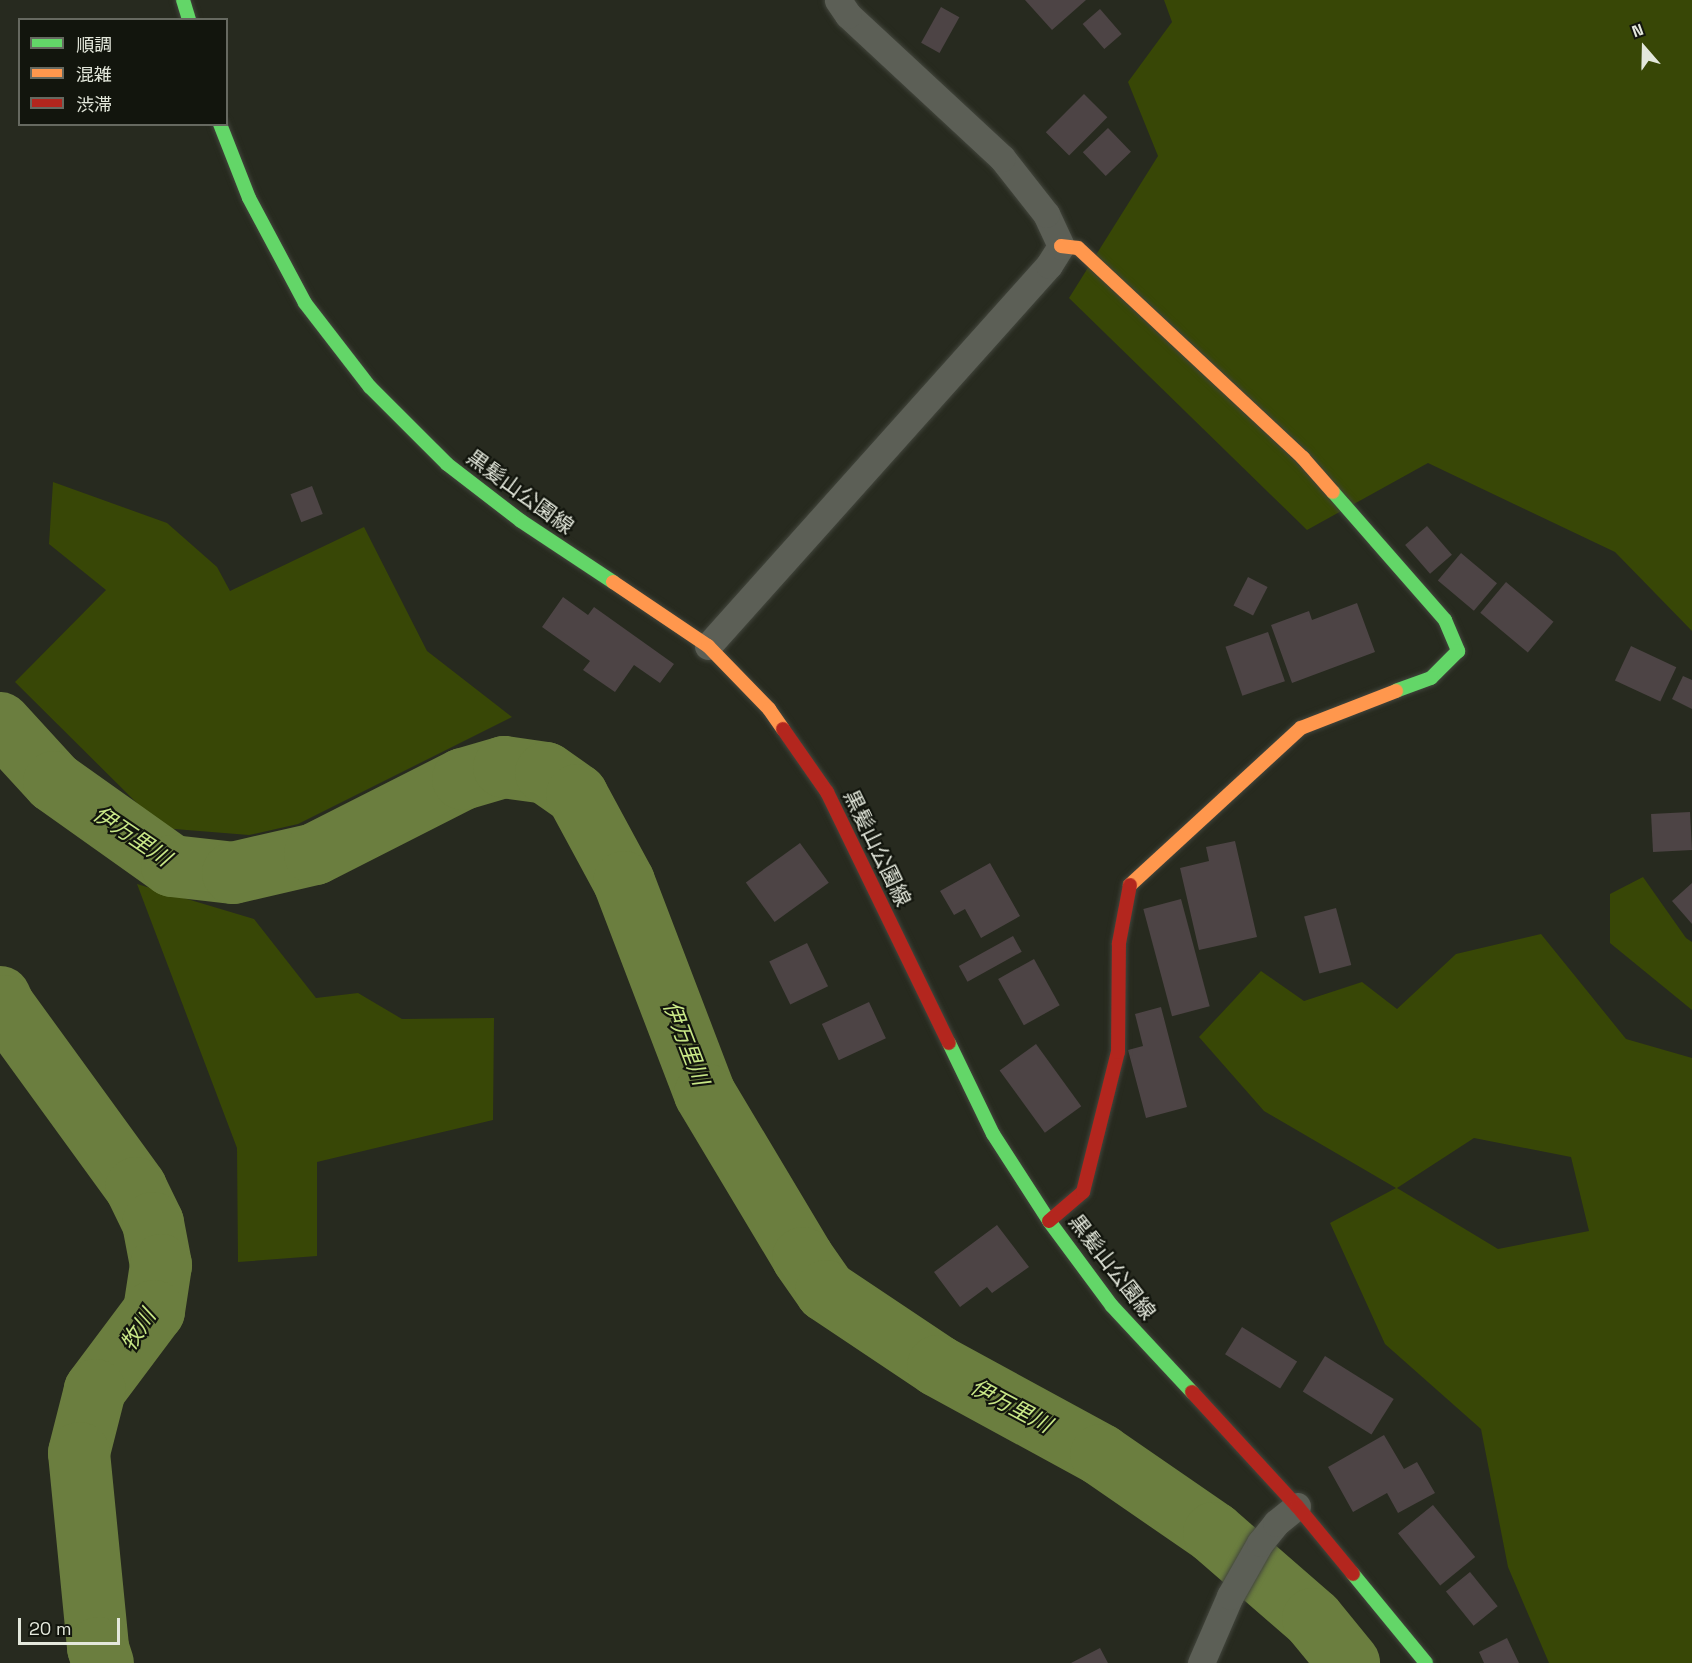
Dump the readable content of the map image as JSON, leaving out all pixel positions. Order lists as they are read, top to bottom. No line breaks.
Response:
{"streets":{"main road":["黒髪山公園線"]},"water":["伊万里川","牧川"],"legend":["順調","混雑","渋滞"],"scale_bar":"20 m","north":"top"}
